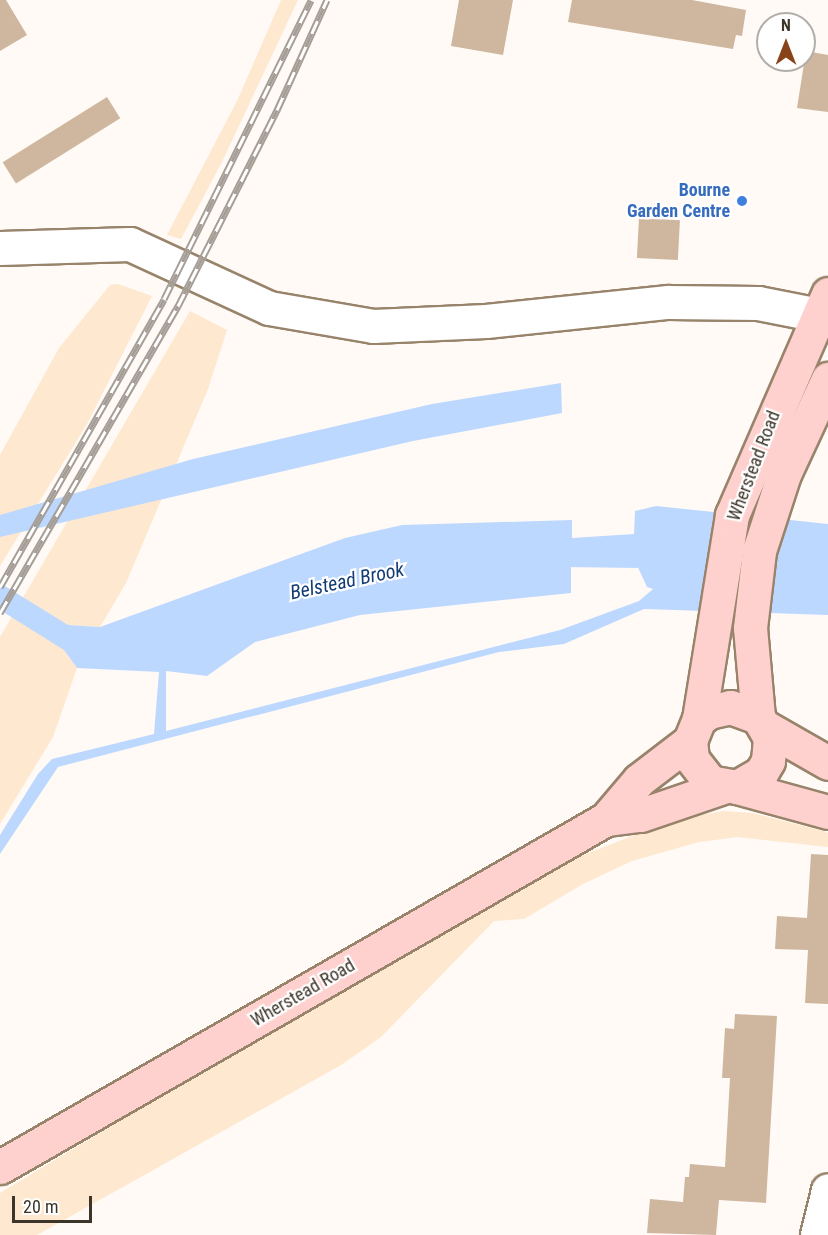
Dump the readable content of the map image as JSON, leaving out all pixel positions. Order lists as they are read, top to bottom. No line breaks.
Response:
{"streets":{"main road":["Wherstead Road"]},"water":["Belstead Brook"],"places":["Bourne Garden Centre"],"scale_bar":"20 m","north":"top"}
